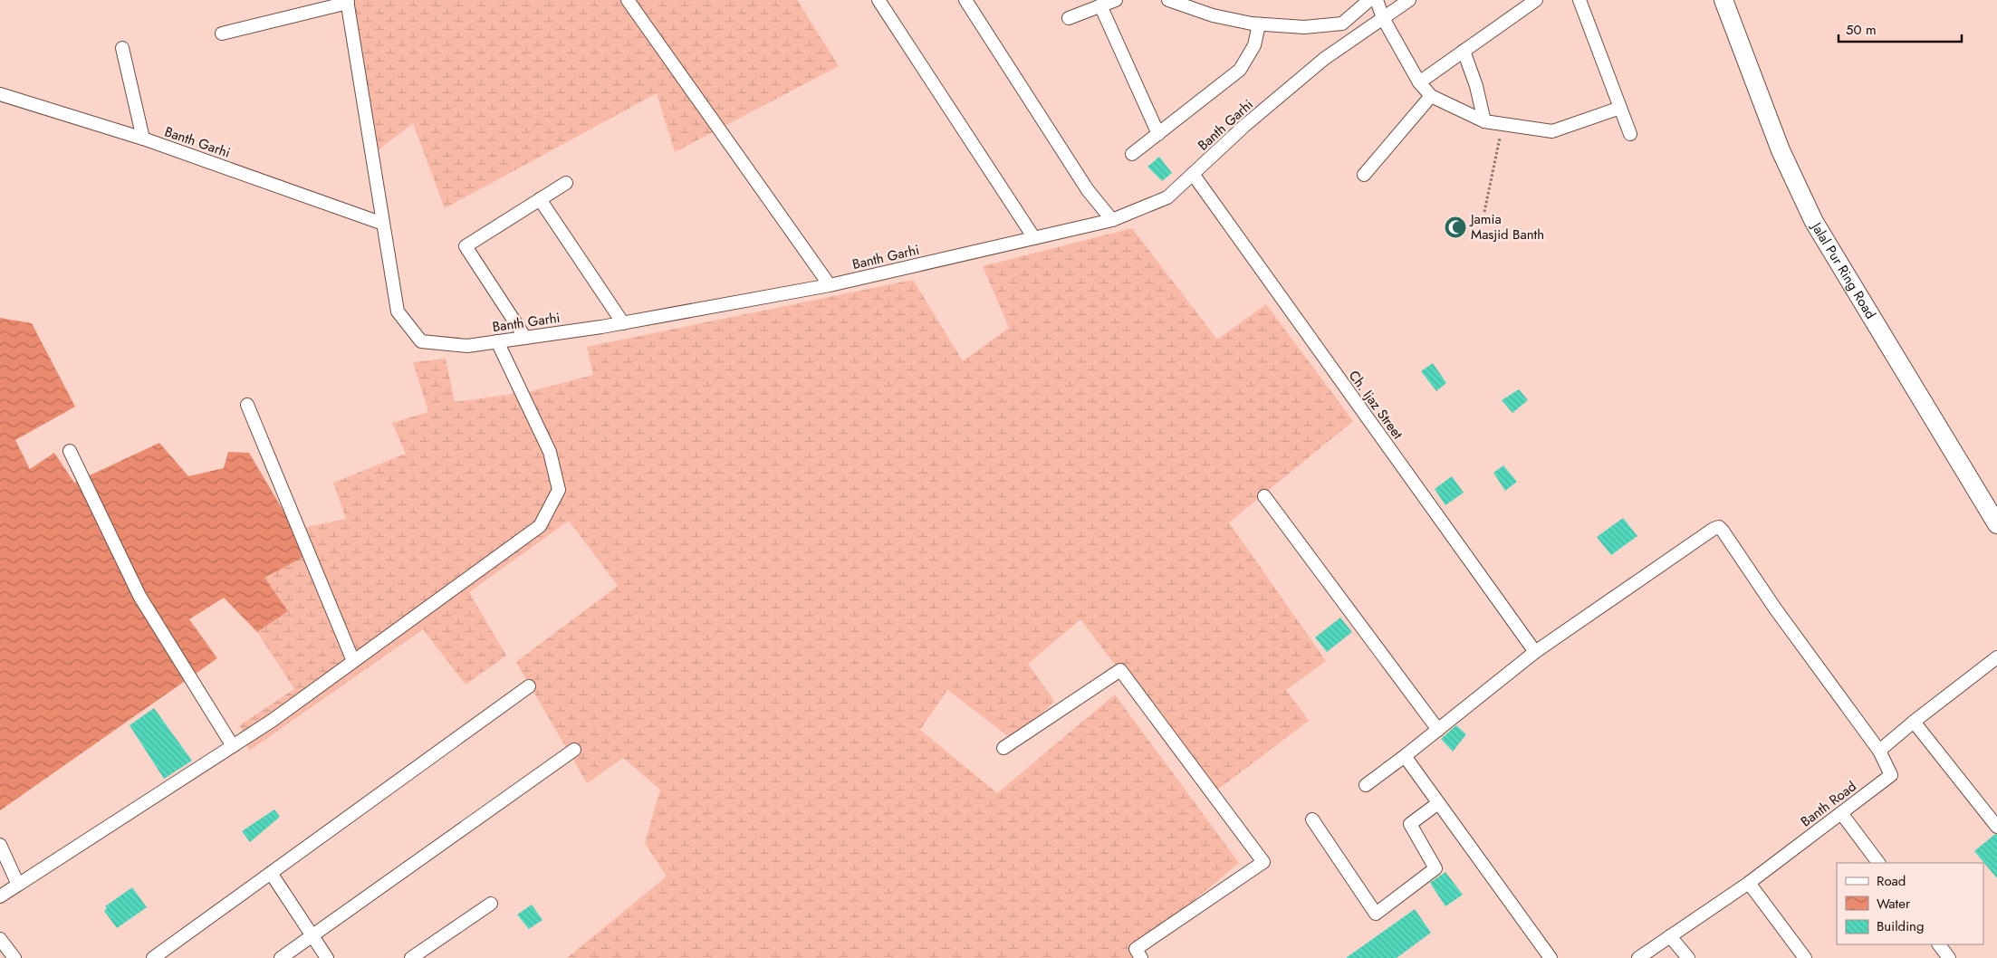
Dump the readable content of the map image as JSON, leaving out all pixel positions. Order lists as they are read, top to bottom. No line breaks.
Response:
{"streets":{"main road":["Jalal Pur Ring Road"],"street":["Banth Garhi","Ch. Ijaz Street","Banth Road"]},"crossings":[["Banth Garhi","Ch. Ijaz Street"]],"places":{"mosque":["Jamia Masjid Banth"]},"legend":["Road","Water","Building"],"scale_bar":"50 m"}
